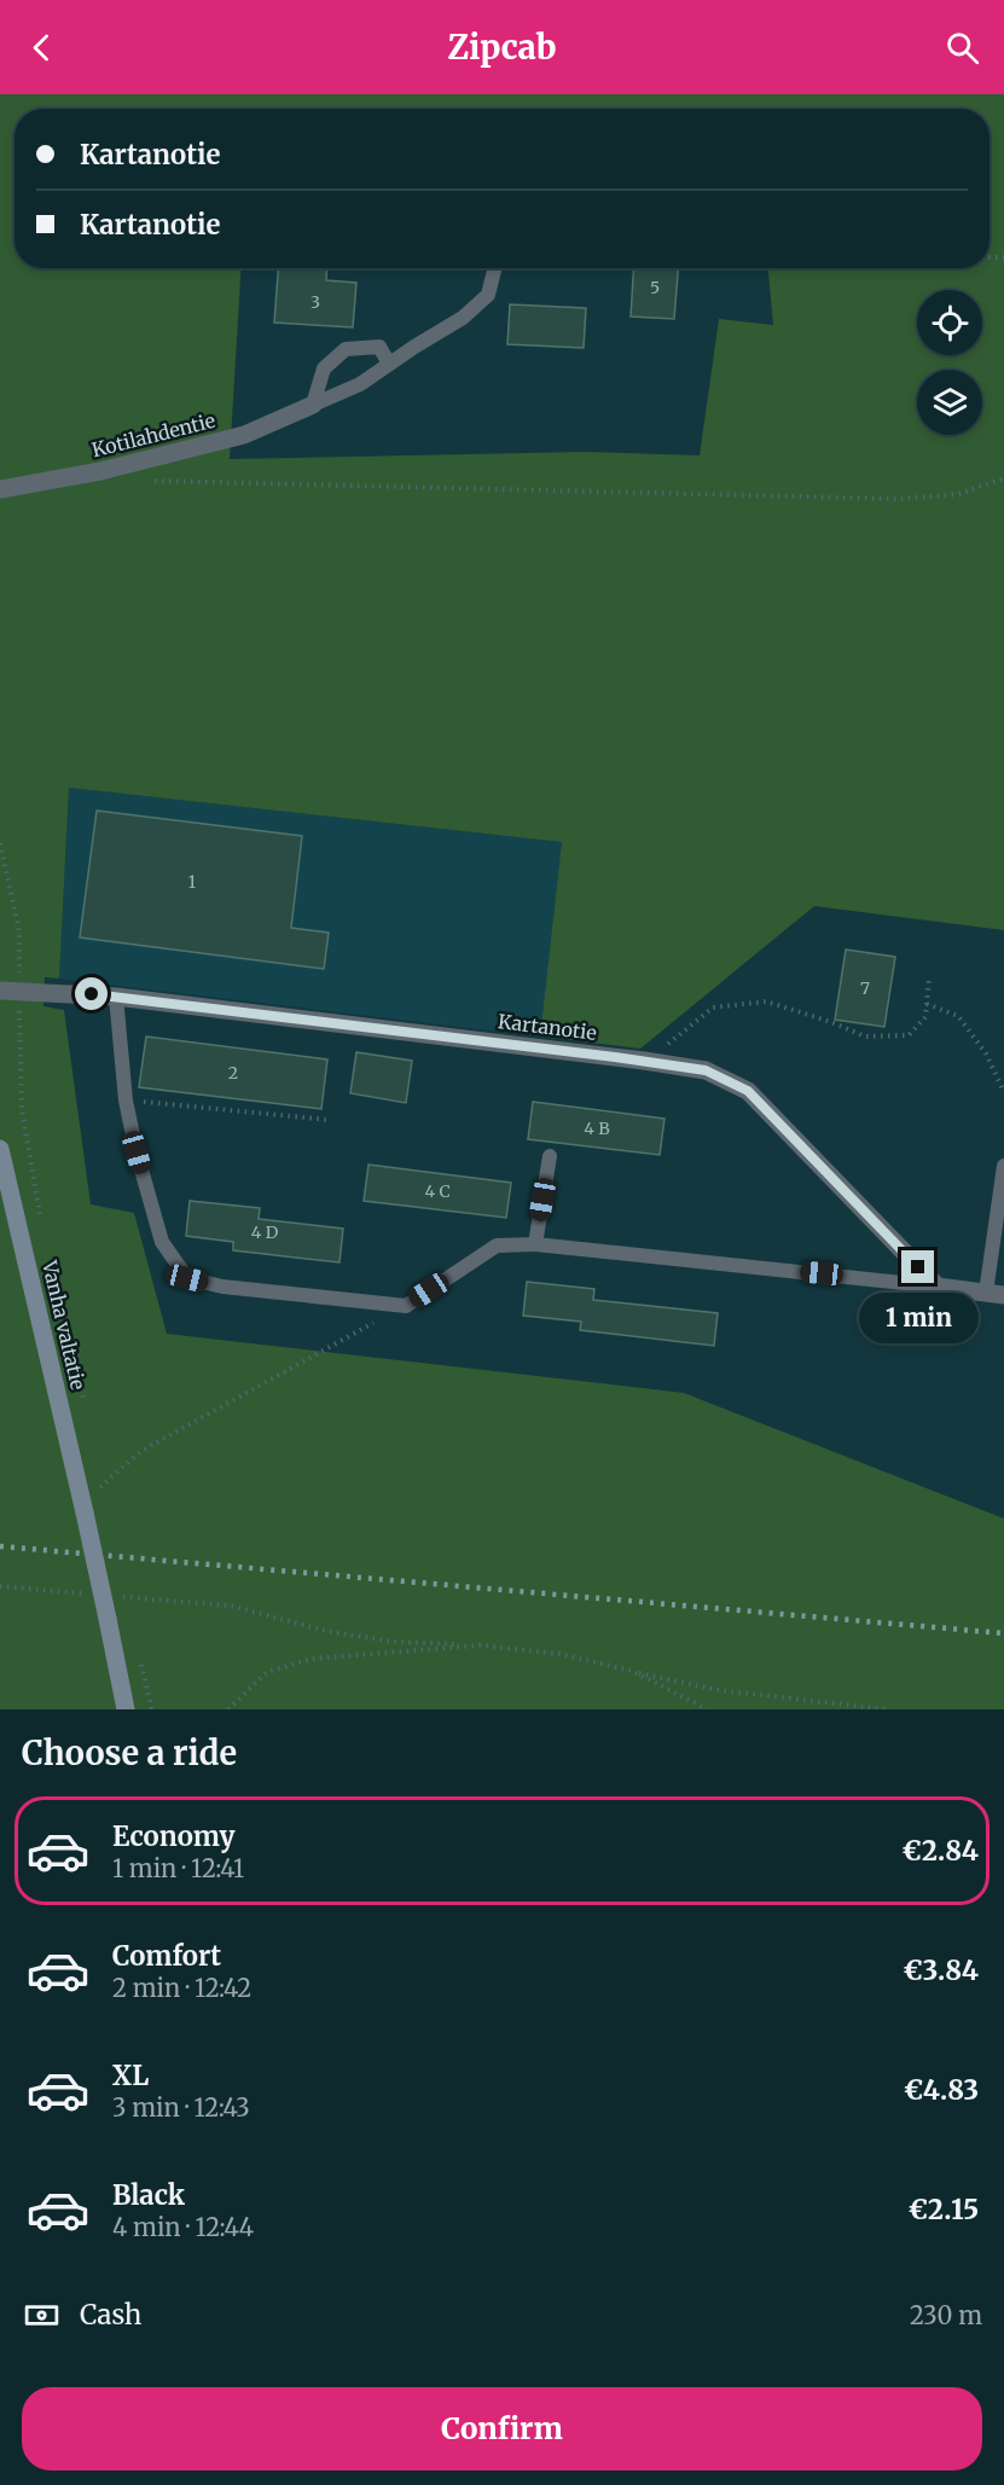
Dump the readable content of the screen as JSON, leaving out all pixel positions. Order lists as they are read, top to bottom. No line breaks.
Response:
{"streets":{"main road":["Vanha valtatie"],"street":["Kotilahdentie","Kartanotie"]},"house_numbers":["5","3","1","7","2","4 B","4 C","4 D"],"page":{"header":"Zipcab","banner":["Kartanotie","Kartanotie"],"bubble":"1 min","heading":"Choose a ride","list":[{"name":"Economy","note":"1 min · 12:41","value":"€2.84"},{"name":"Comfort","note":"2 min · 12:42","value":"€3.84"},{"name":"XL","note":"3 min · 12:43","value":"€4.83"},{"name":"Black","note":"4 min · 12:44","value":"€2.15"}],"pay":["Cash","230 m"],"buttons":"Confirm"}}
